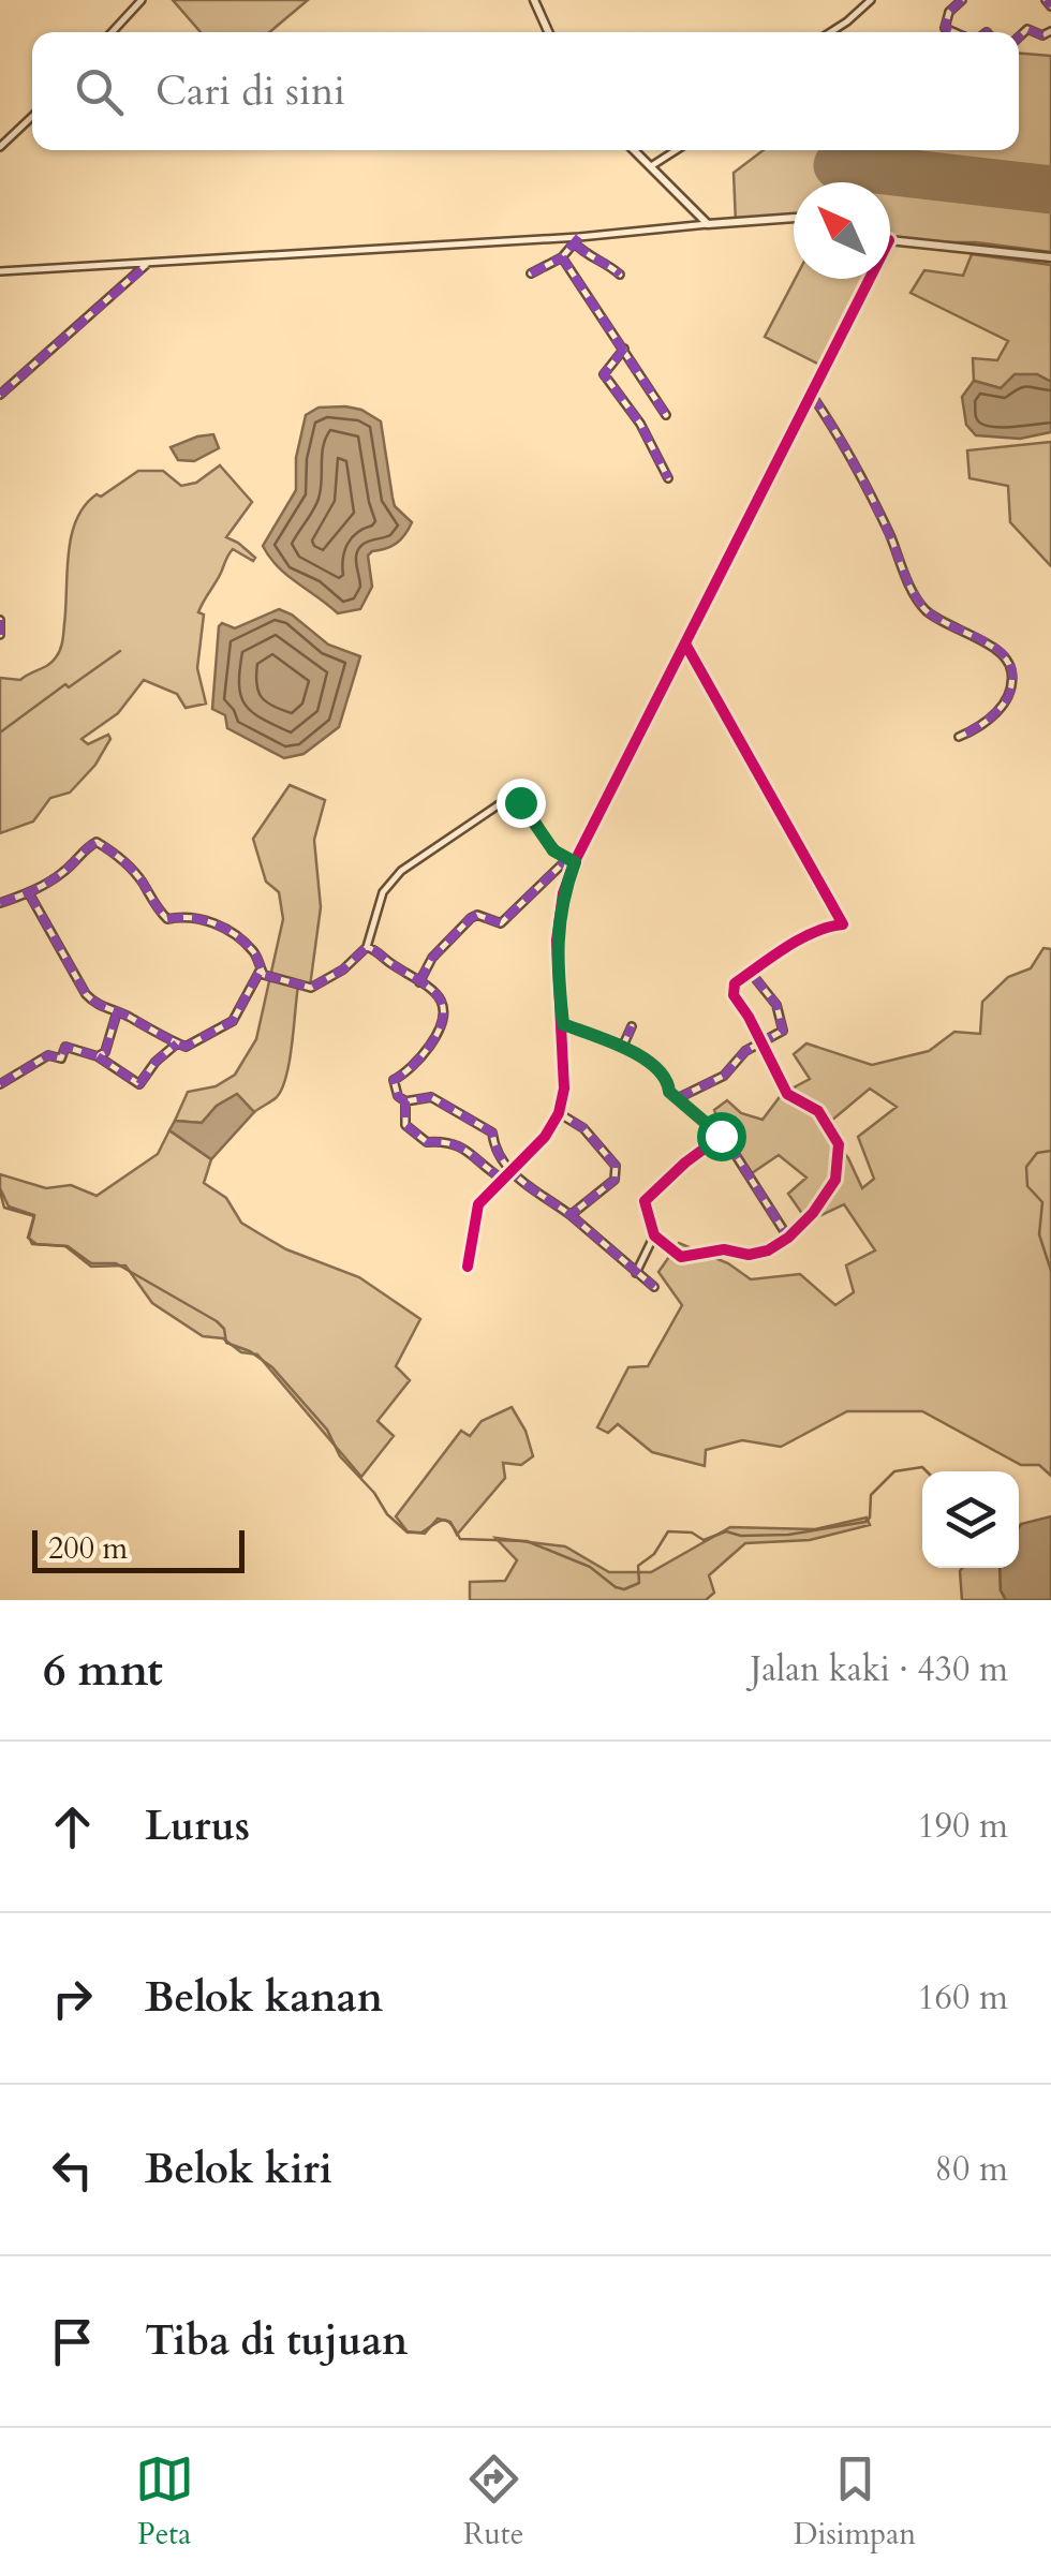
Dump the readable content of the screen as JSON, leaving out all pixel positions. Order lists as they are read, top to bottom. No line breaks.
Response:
{"scale_bar":"200 m","north":"top left","page":{"search":"Cari di sini","scale":"200 m","heading":["6 mnt","Jalan kaki · 430 m"],"list":[["Lurus","190 m"],["Belok kanan","160 m"],["Belok kiri","80 m"],"Tiba di tujuan"],"nav":["Peta","Rute","Disimpan"]}}
